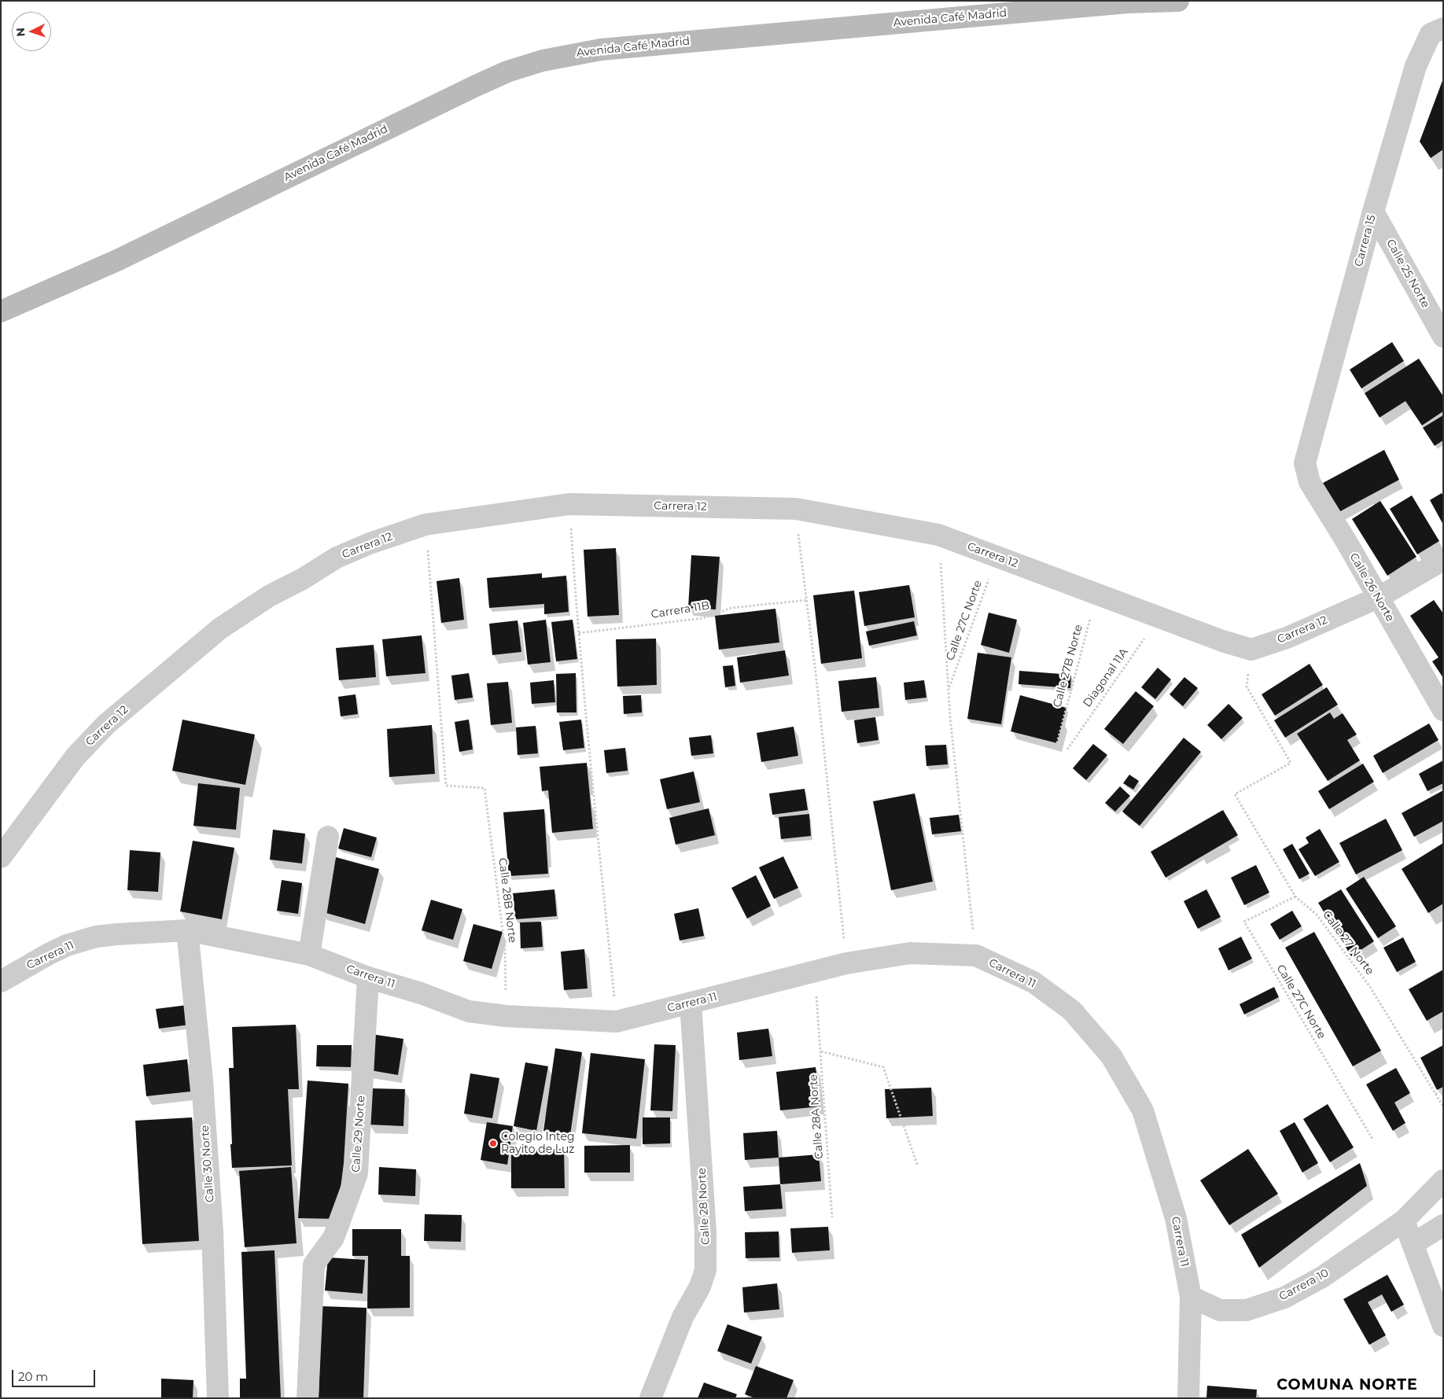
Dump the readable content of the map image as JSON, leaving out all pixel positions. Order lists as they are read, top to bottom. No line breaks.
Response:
{"streets":{"street":["Avenida Café Madrid","Carrera 15","Calle 25 Norte","Carrera 12","Calle 26 Norte","Carrera 11","Calle 29 Norte","Calle 30 Norte","Calle 28 Norte","Carrera 10"],"path":["Carrera 11B","Calle 27C Norte","Calle 27B Norte","Diagonal 11A","Calle 28B Norte","Calle 27 Norte","Calle 28A Norte"]},"crossings":[["Carrera 15","Calle 25 Norte"],["Carrera 15","Calle 26 Norte"],["Carrera 12","Calle 26 Norte"],["Carrera 12","Calle 27C Norte"],["Carrera 12","Calle 27B Norte"],["Carrera 12","Diagonal 11A"],["Carrera 12","Calle 28B Norte"],["Carrera 12","Calle 27 Norte"],["Calle 27C Norte","Calle 27 Norte"],["Calle 28B Norte","Carrera 11"],["Carrera 11","Calle 29 Norte"],["Carrera 11","Calle 30 Norte"],["Carrera 11","Calle 28 Norte"],["Carrera 11","Carrera 10"]],"districts":["COMUNA NORTE"],"places":["Colegio Integ Rayito de Luz"],"scale_bar":"20 m","north":"left"}
